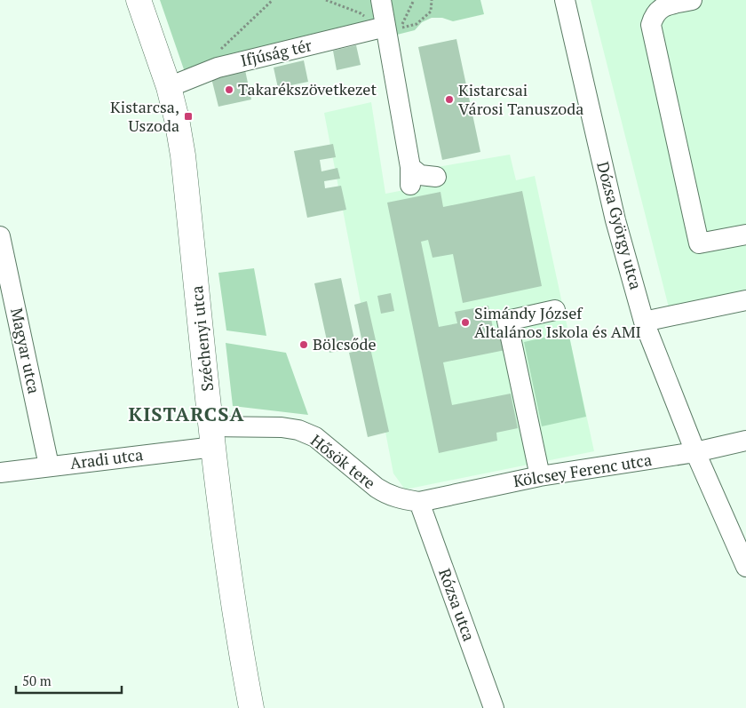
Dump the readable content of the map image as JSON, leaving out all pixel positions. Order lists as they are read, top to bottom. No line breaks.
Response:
{"streets":{"main road":["Széchenyi utca"],"street":["Ifjúság tér","Dózsa György utca","Magyar utca","Aradi utca","Hősök tere","Kölcsey Ferenc utca","Rózsa utca"]},"crossings":[["Ifjúság tér","Széchenyi utca"],["Dózsa György utca","Kölcsey Ferenc utca"],["Széchenyi utca","Aradi utca"],["Széchenyi utca","Hősök tere"],["Magyar utca","Aradi utca"],["Aradi utca","Hősök tere"],["Hősök tere","Kölcsey Ferenc utca"],["Hősök tere","Rózsa utca"],["Kölcsey Ferenc utca","Rózsa utca"]],"districts":["KISTARCSA"],"places":{"other":["Takarékszövetkezet","Kistarcsai Városi Tanuszoda","Simándy József Általános Iskola és AMI","Bölcsőde"],"transit":["Kistarcsa, Uszoda"]},"scale_bar":"50 m"}
